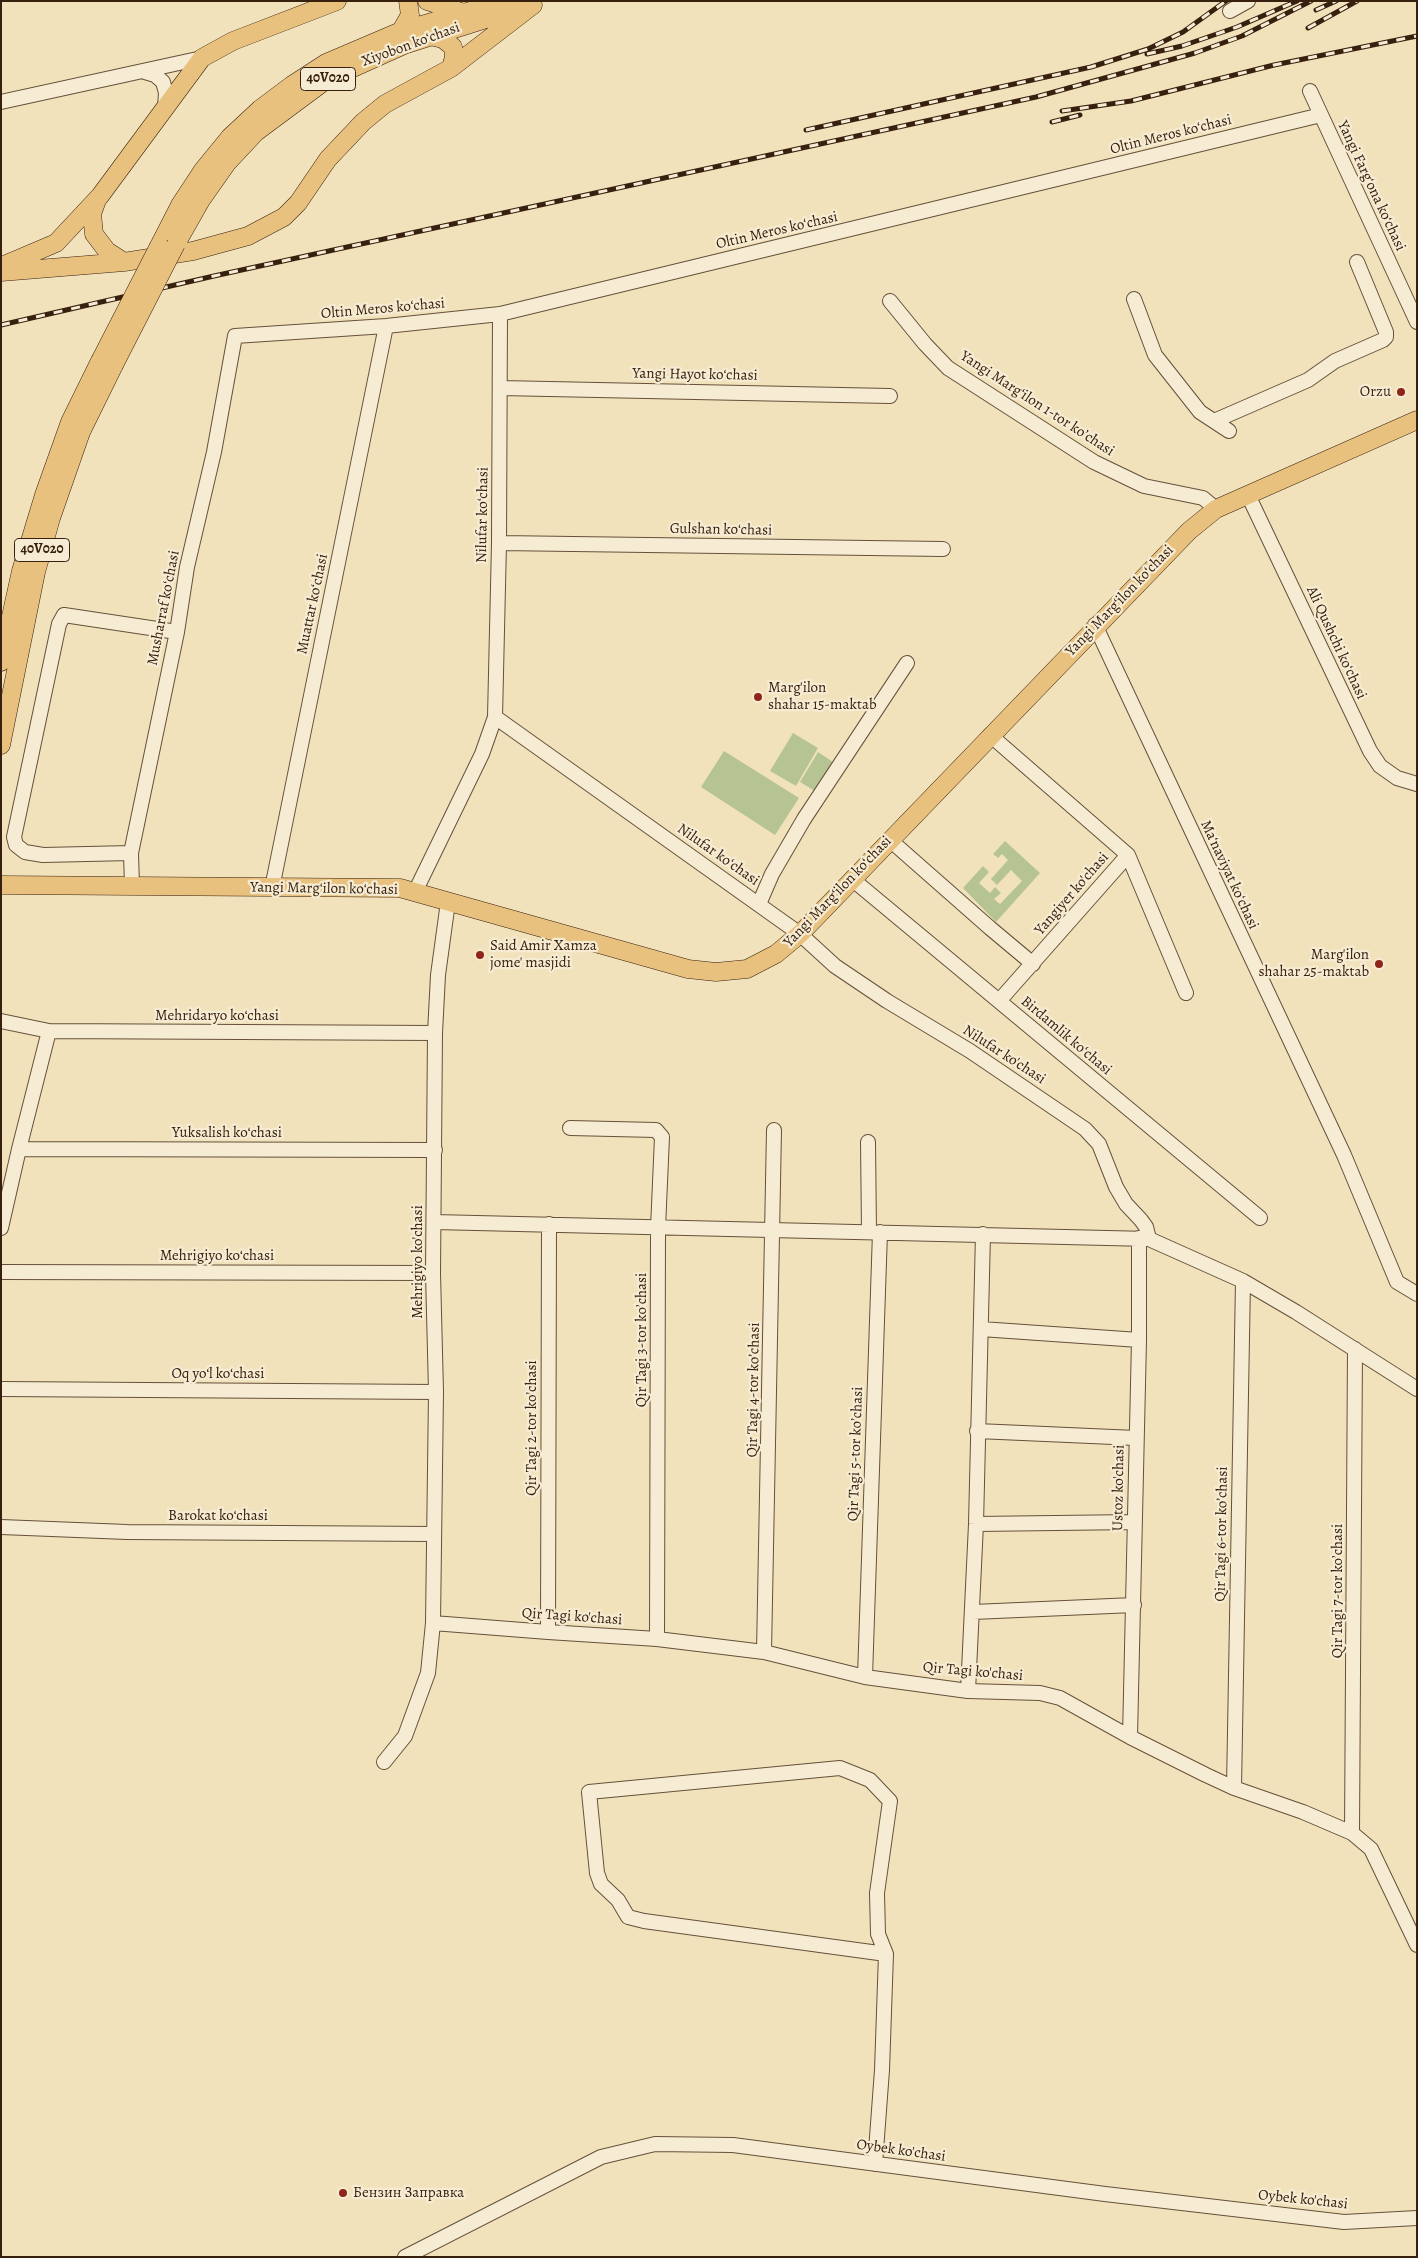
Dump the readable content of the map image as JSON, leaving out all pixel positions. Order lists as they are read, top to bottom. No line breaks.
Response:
{"streets":{"main road":["Xiyobon koʻchasi","40V020","Yangi Margʻilon koʻchasi"],"street":["Oltin Meros koʻchasi","Yangi Fargʻona koʻchasi","Yangi Hayot koʻchasi","Yangi Margʻilon 1-tor koʼchasi","Nilufar koʻchasi","Gulshan koʻchasi","Muattar koʻchasi","Musharraf koʻchasi","Ali Qushchi koʻchasi","Maʻnaviyat koʻchasi","Yangiyer ko'chasi","Mehridaryo koʻchasi","Birdamlik koʻchasi","Nilufar ko'chasi","Yuksalish koʻchasi","Mehrigiyo koʻchasi","Mehrigiyo ko'chasi","Qir Tagi 3-tor koʼchasi","Oq yoʻl koʻchasi","Qir Tagi 4-tor koʼchasi","Qir Tagi 2-tor koʼchasi","Qir Tagi 5-tor koʼchasi","Ustoz ko'chasi","Barokat koʻchasi","Qir Tagi 6-tor koʼchasi","Qir Tagi 7-tor koʼchasi","Qir Tagi ko'chasi","Oybek ko'chasi"]},"crossings":[["Xiyobon koʻchasi","40V020"],["Oltin Meros koʻchasi","Yangi Fargʻona koʻchasi"],["Oltin Meros koʻchasi","Nilufar koʻchasi"],["Oltin Meros koʻchasi","Muattar koʻchasi"],["Oltin Meros koʻchasi","Musharraf koʻchasi"],["Yangi Hayot koʻchasi","Nilufar koʻchasi"],["Yangi Margʻilon 1-tor koʼchasi","Yangi Margʻilon koʻchasi"],["Nilufar koʻchasi","Gulshan koʻchasi"],["Nilufar koʻchasi","Yangi Margʻilon koʻchasi"],["Nilufar koʻchasi","Nilufar ko'chasi"],["Yangi Margʻilon koʻchasi","Muattar koʻchasi"],["Yangi Margʻilon koʻchasi","Musharraf koʻchasi"],["Yangi Margʻilon koʻchasi","Ali Qushchi koʻchasi"],["Yangi Margʻilon koʻchasi","Maʻnaviyat koʻchasi"],["Yangi Margʻilon koʻchasi","Yangiyer ko'chasi"],["Yangi Margʻilon koʻchasi","Birdamlik koʻchasi"],["Yangi Margʻilon koʻchasi","Nilufar ko'chasi"],["Yangi Margʻilon koʻchasi","Mehrigiyo ko'chasi"],["Yangiyer ko'chasi","Birdamlik koʻchasi"],["Mehridaryo koʻchasi","Mehrigiyo ko'chasi"],["Nilufar ko'chasi","Ustoz ko'chasi"],["Yuksalish koʻchasi","Mehrigiyo ko'chasi"],["Mehrigiyo koʻchasi","Mehrigiyo ko'chasi"],["Mehrigiyo ko'chasi","Oq yoʻl koʻchasi"],["Mehrigiyo ko'chasi","Barokat koʻchasi"],["Mehrigiyo ko'chasi","Qir Tagi ko'chasi"],["Qir Tagi 3-tor koʼchasi","Qir Tagi ko'chasi"],["Qir Tagi 4-tor koʼchasi","Qir Tagi ko'chasi"],["Qir Tagi 2-tor koʼchasi","Qir Tagi ko'chasi"],["Qir Tagi 5-tor koʼchasi","Qir Tagi ko'chasi"],["Ustoz ko'chasi","Qir Tagi ko'chasi"],["Qir Tagi 6-tor koʼchasi","Qir Tagi ko'chasi"],["Qir Tagi 7-tor koʼchasi","Qir Tagi ko'chasi"]],"places":["Orzu","Marg'ilon shahar 15-maktab","Said Amir Xamza jome' masjidi","Marg'ilon shahar 25-maktab","Бензин Заправка"]}
